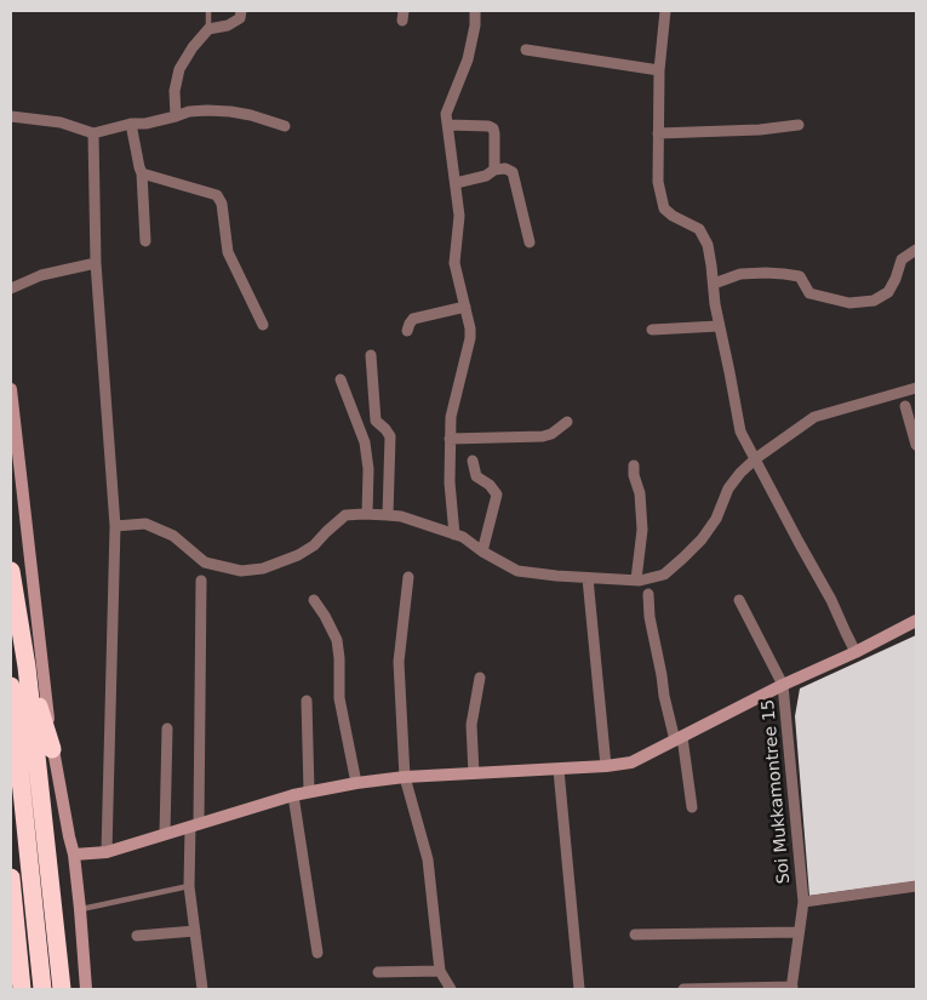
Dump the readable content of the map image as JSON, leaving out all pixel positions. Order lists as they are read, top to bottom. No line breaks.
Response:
{"streets":{"street":["Soi Mukkamontree 15"]}}
